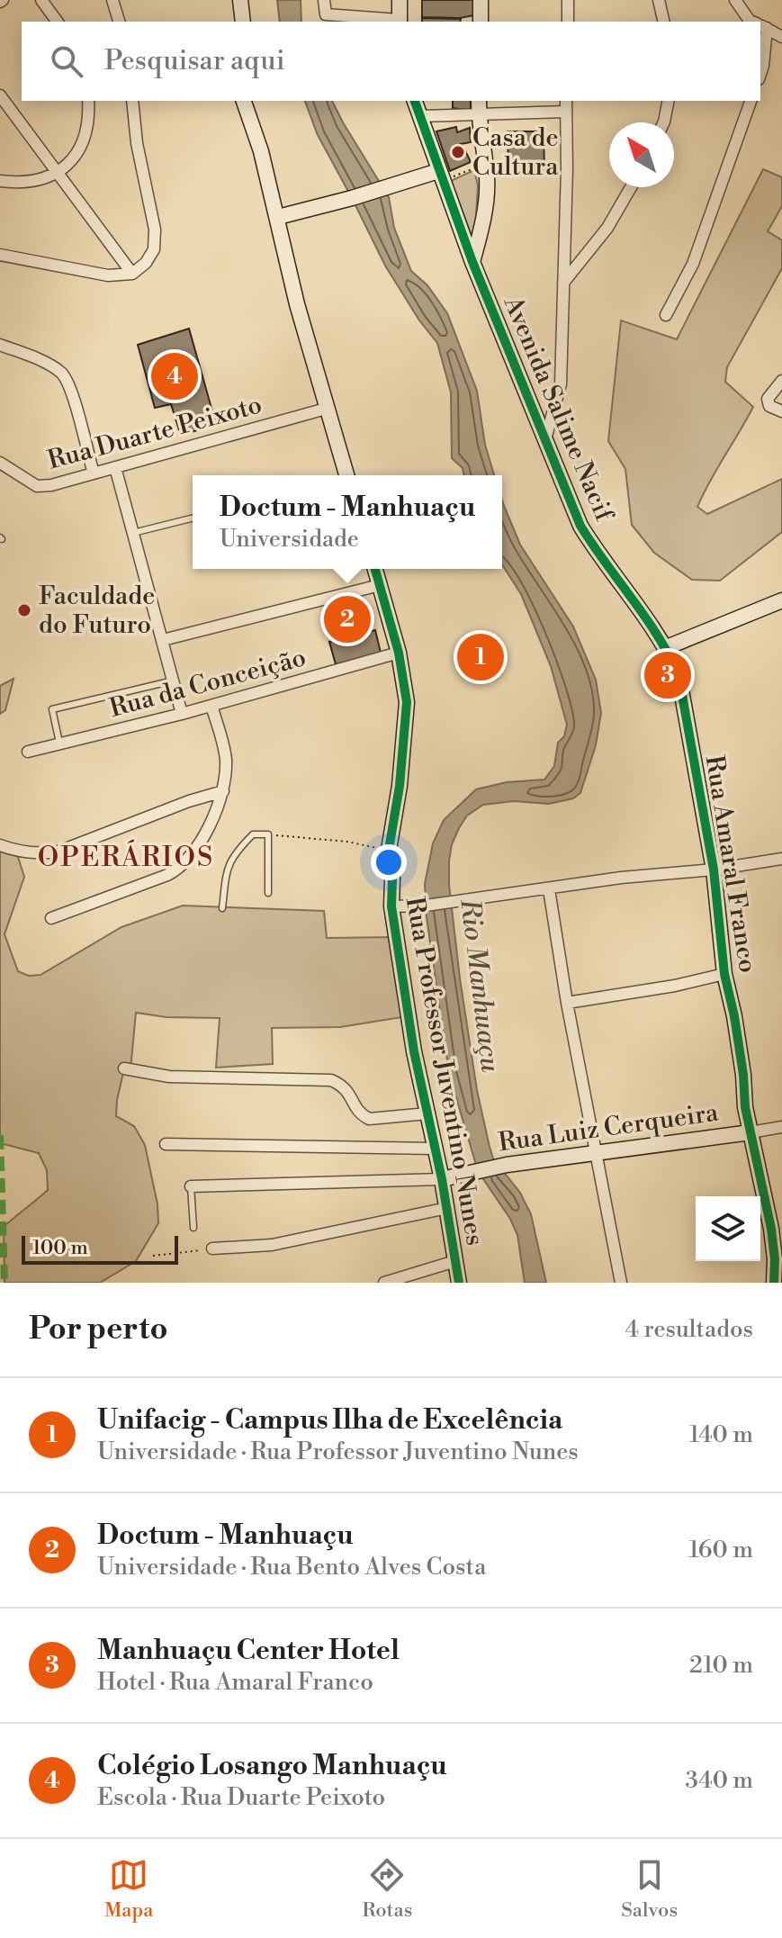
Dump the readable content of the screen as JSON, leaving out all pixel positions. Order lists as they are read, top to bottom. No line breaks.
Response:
{"streets":{"street":["Avenida Salime Nacif","Rua Duarte Peixoto","Rua da Conceição","Rua Amaral Franco","Rua Professor Juventino Nunes","Rua Luiz Cerqueira"]},"crossings":[["Avenida Salime Nacif","Rua Amaral Franco"],["Rua da Conceição","Rua Professor Juventino Nunes"],["Rua Amaral Franco","Rua Luiz Cerqueira"],["Rua Professor Juventino Nunes","Rua Luiz Cerqueira"]],"districts":["OPERÁRIOS"],"water":["Rio Manhuaçu"],"places":["Casa de Cultura","Faculdade do Futuro"],"scale_bar":"100 m","north":"top left","page":{"search":"Pesquisar aqui","pins":["4","2","1","3"],"popup":["Doctum - Manhuaçu","Universidade"],"scale":"100 m","heading":["Por perto","4 resultados"],"list":[{"mark":"1","name":"Unifacig - Campus Ilha de Excelência","note":"Universidade · Rua Professor Juventino Nunes","value":"140 m"},{"mark":"2","name":"Doctum - Manhuaçu","note":"Universidade · Rua Bento Alves Costa","value":"160 m"},{"mark":"3","name":"Manhuaçu Center Hotel","note":"Hotel · Rua Amaral Franco","value":"210 m"},{"mark":"4","name":"Colégio Losango Manhuaçu","note":"Escola · Rua Duarte Peixoto","value":"340 m"}],"nav":["Mapa","Rotas","Salvos"]}}
